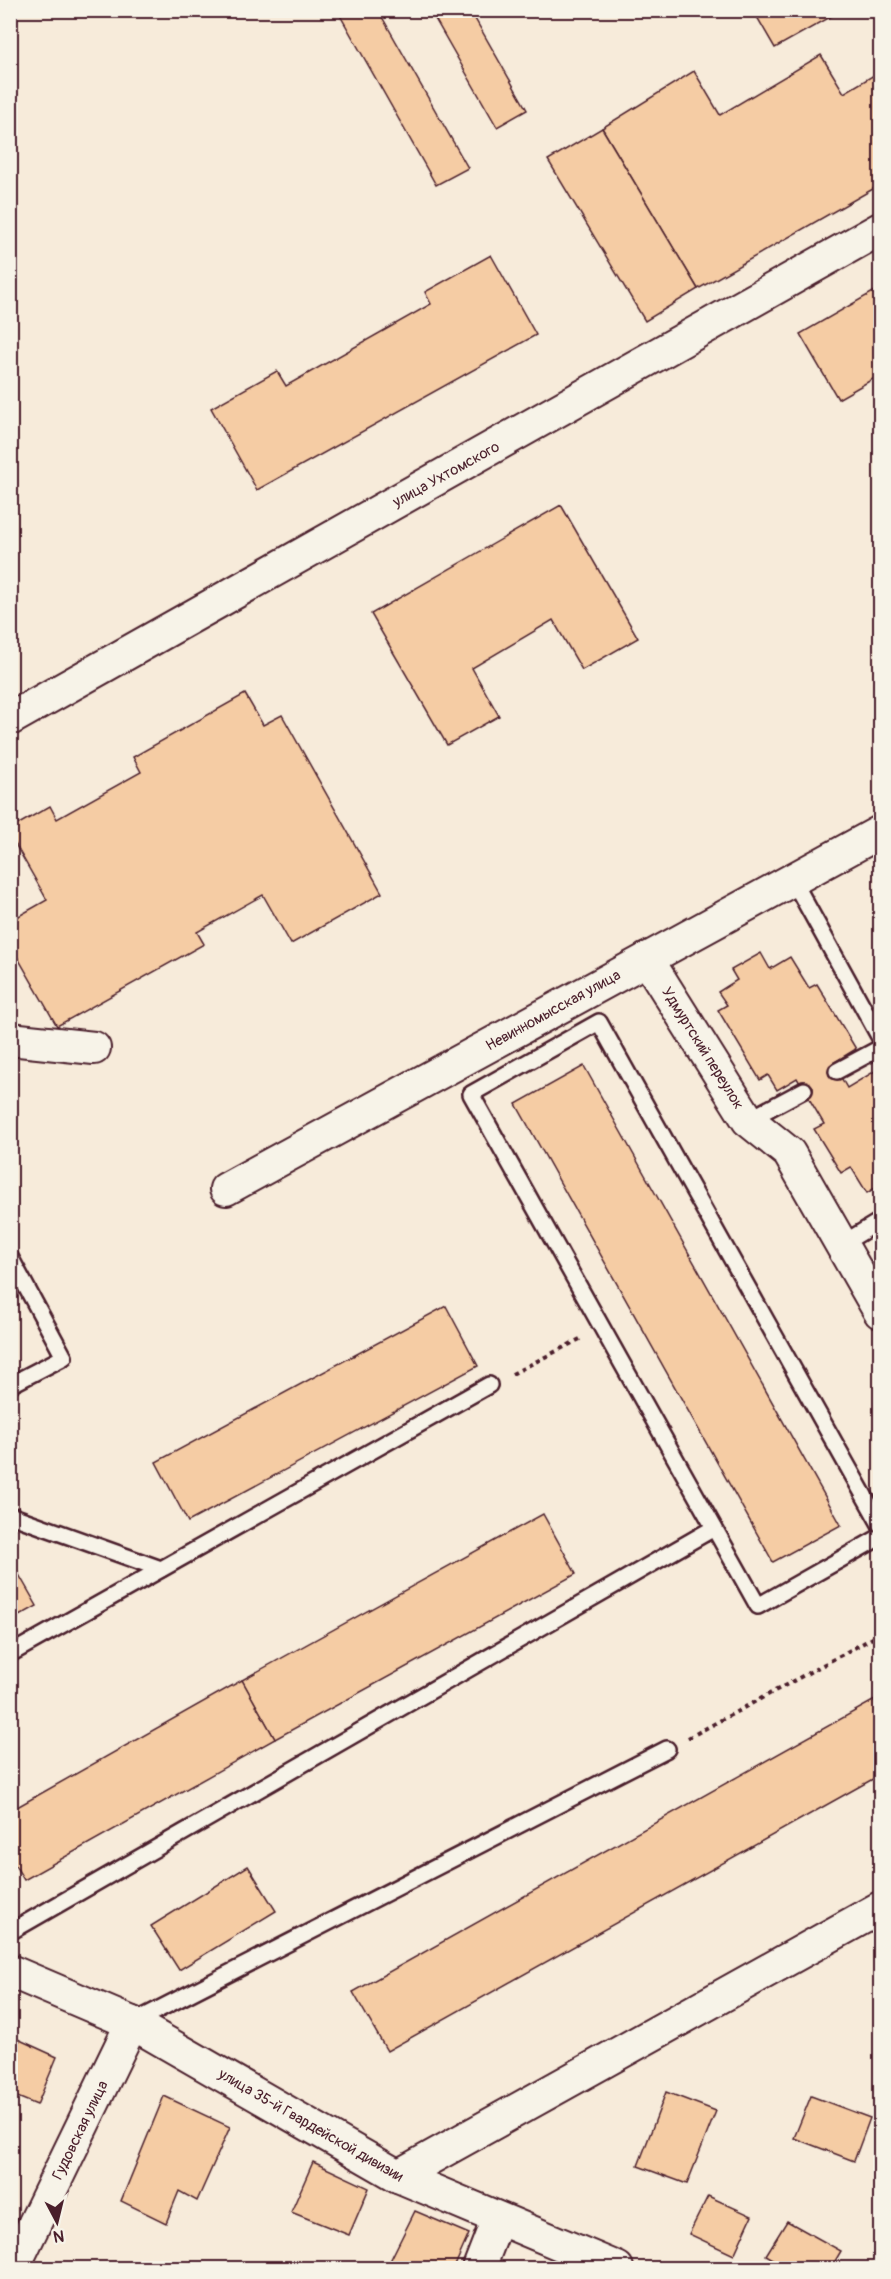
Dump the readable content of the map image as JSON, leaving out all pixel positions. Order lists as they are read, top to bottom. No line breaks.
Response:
{"streets":{"street":["улица Ухтомского","Невинномысская улица","Удмуртский переулок","улица 35-й Гвардейской дивизии","Гудовская улица"]},"crossings":[["Невинномысская улица","Удмуртский переулок"],["улица 35-й Гвардейской дивизии","Гудовская улица"]],"north":"bottom"}
